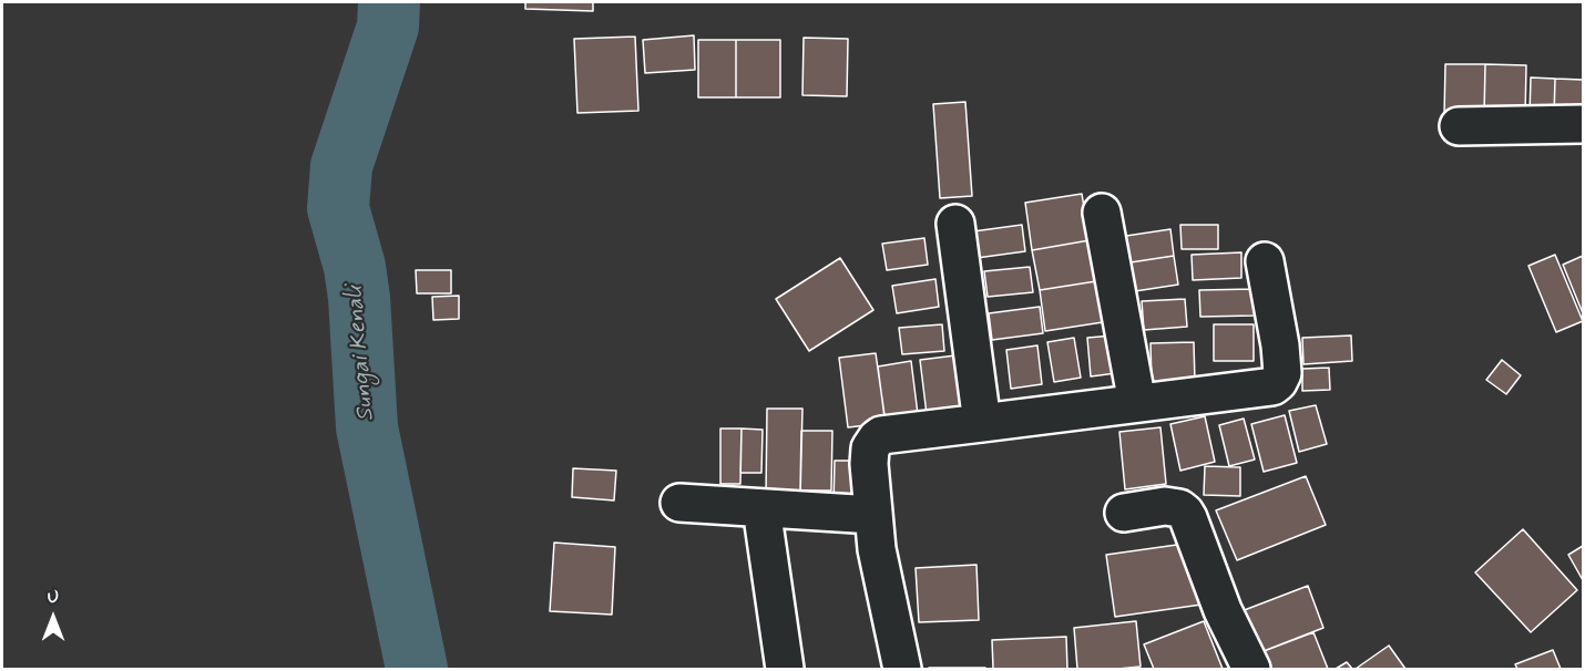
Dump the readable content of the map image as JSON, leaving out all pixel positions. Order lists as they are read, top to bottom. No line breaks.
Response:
{"water":["Sungai Kenali"],"north":"top"}
